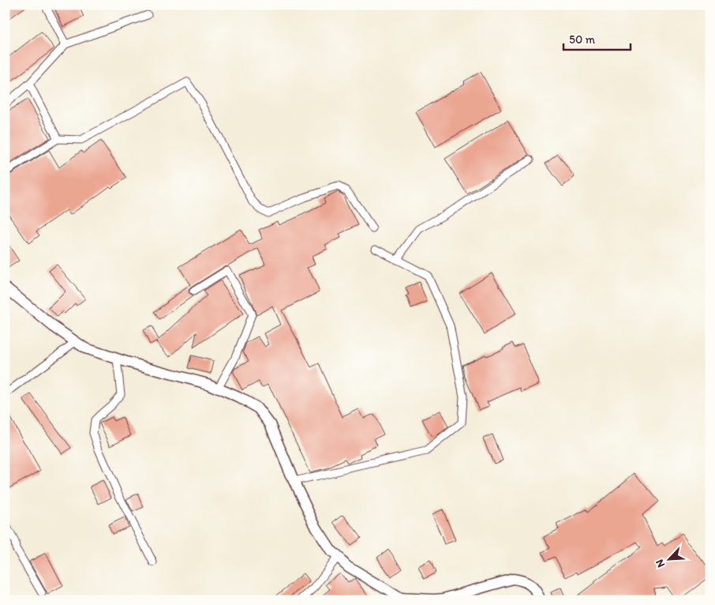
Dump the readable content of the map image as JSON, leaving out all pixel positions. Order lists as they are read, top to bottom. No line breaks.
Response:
{"scale_bar":"50 m","north":"bottom left"}
